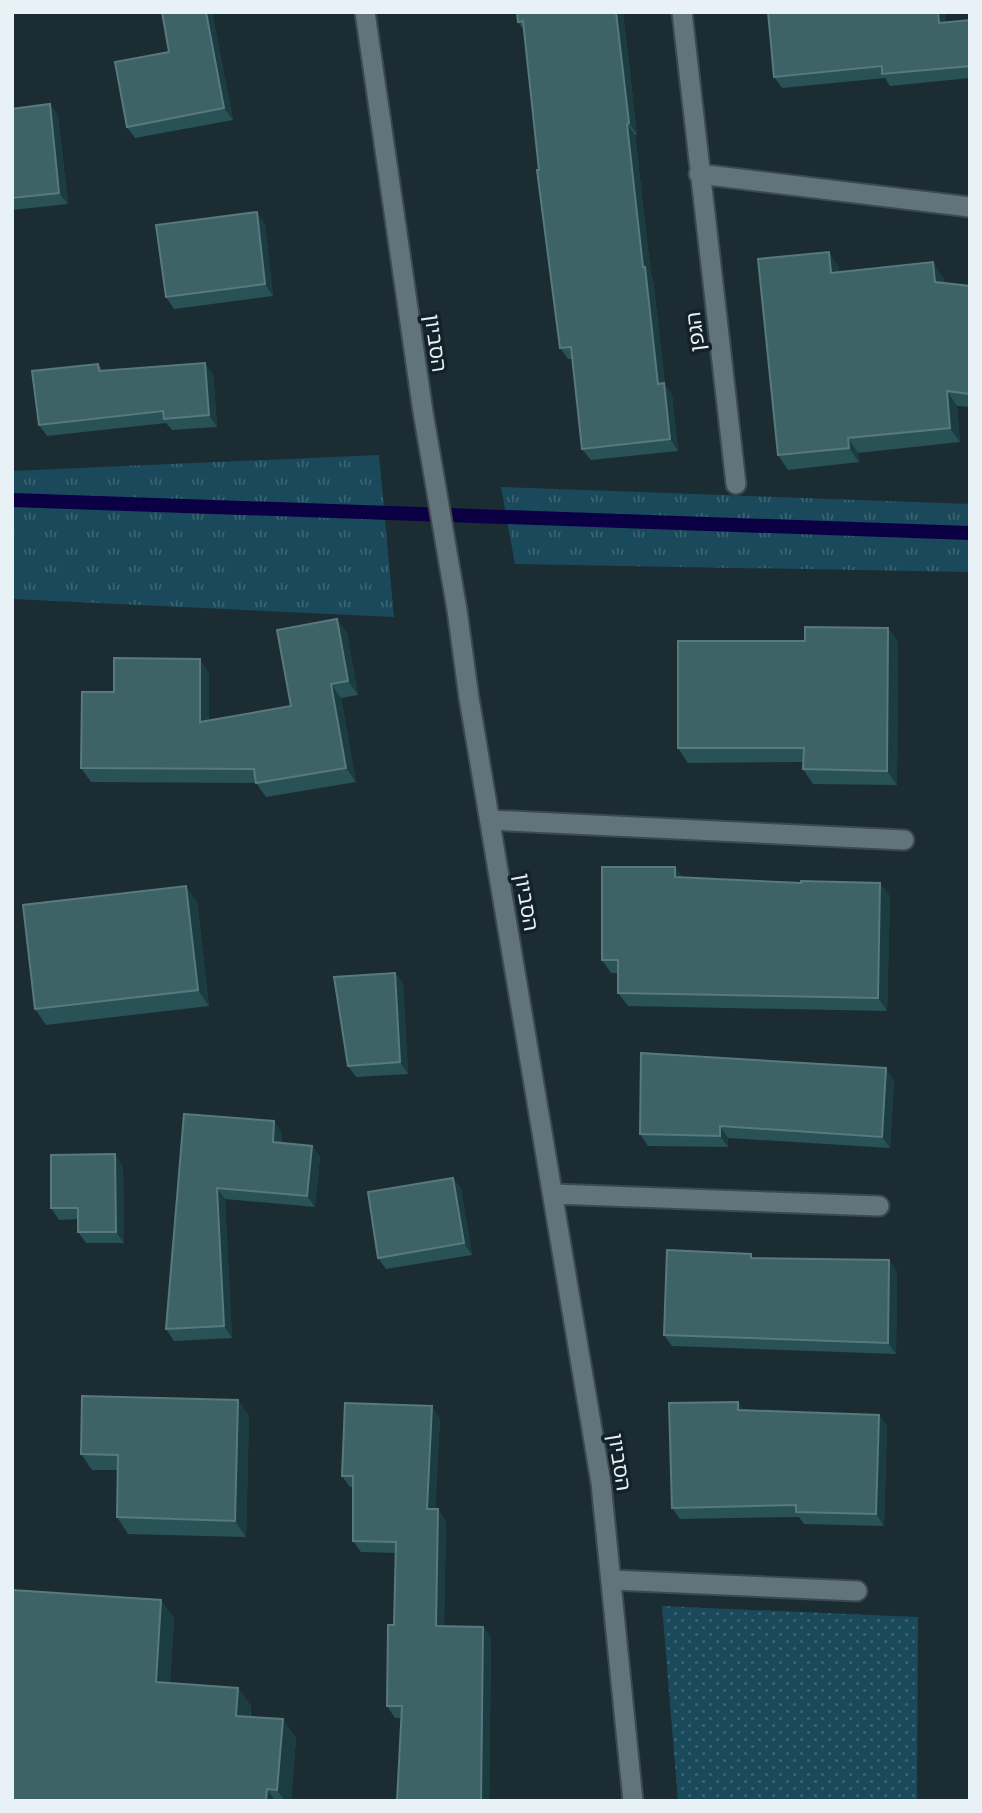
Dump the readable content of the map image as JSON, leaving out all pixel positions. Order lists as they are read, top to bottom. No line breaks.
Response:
{"streets":{"street":["הגפן","הסביון"]}}
